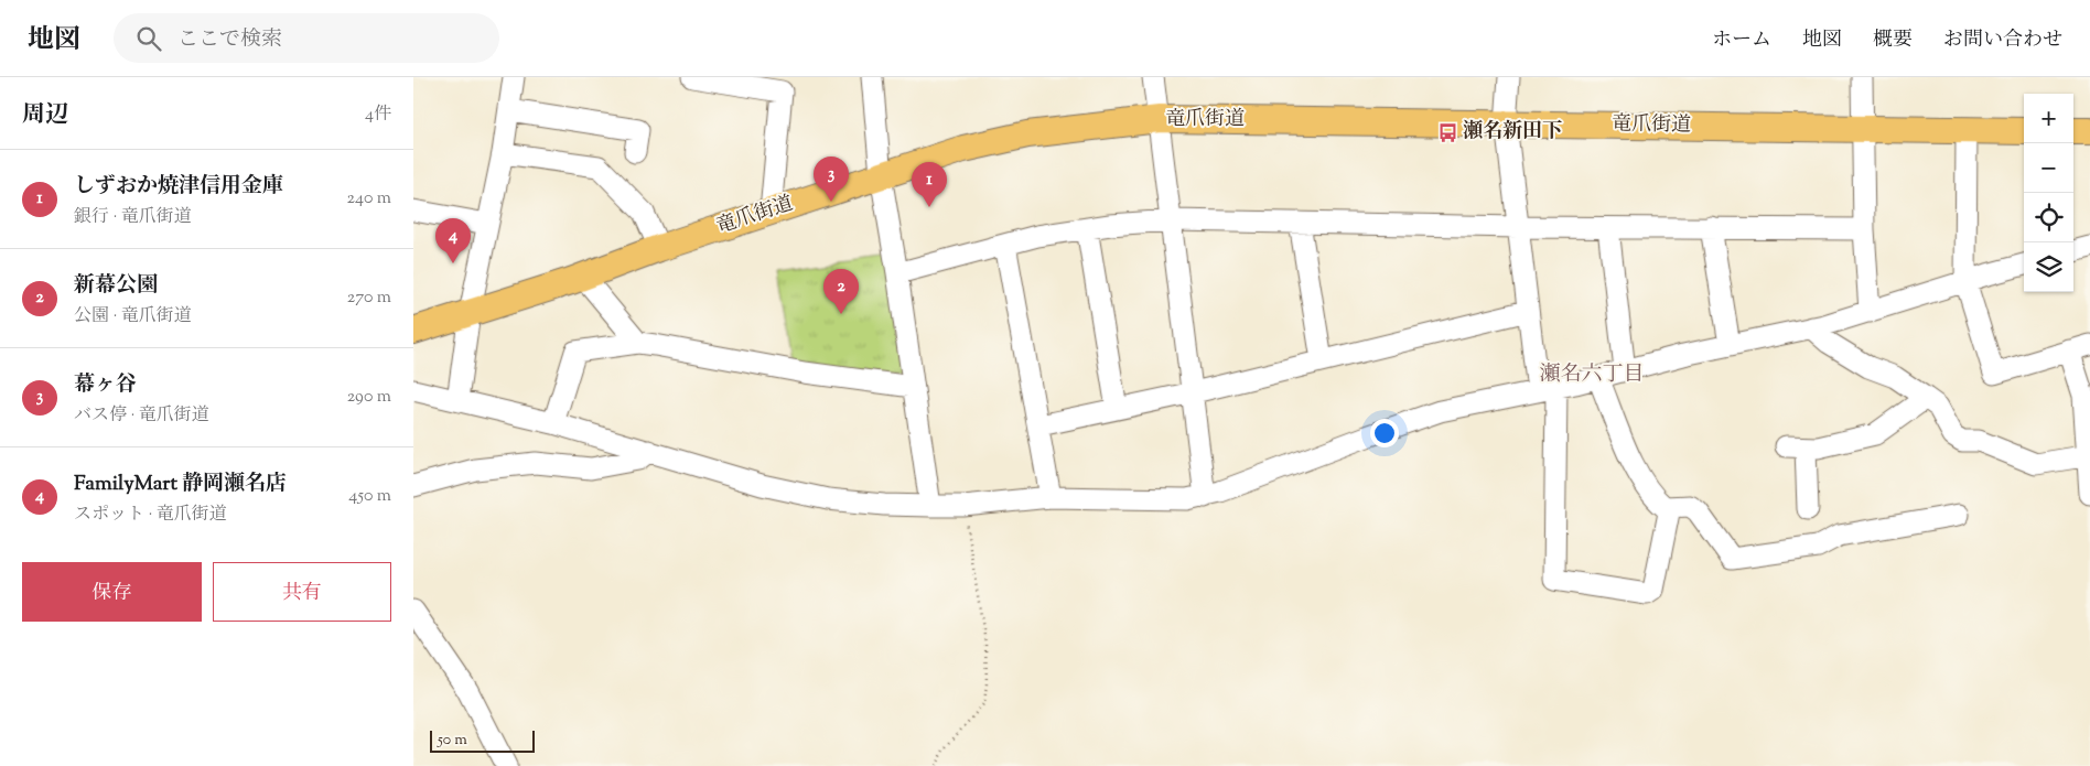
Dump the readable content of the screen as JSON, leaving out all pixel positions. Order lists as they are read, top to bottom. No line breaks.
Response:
{"streets":{"main road":["竜爪街道"]},"districts":["瀬名六丁目"],"places":{"bus stop":["瀬名新田下"]},"scale_bar":"50 m","page":{"header":"地図","search":"ここで検索","nav":["ホーム","地図","概要","お問い合わせ"],"heading":["周辺","4件"],"map_buttons":["+","−"],"list":[{"mark":"1","name":"しずおか焼津信用金庫","note":"銀行 · 竜爪街道","value":"240 m"},{"mark":"2","name":"新幕公園","note":"公園 · 竜爪街道","value":"270 m"},{"mark":"3","name":"幕ヶ谷","note":"バス停 · 竜爪街道","value":"290 m"},{"mark":"4","name":"FamilyMart 静岡瀬名店","note":"スポット · 竜爪街道","value":"450 m"}],"pins":["3","1","4","2"],"buttons":["保存","共有"],"scale":"50 m"}}
